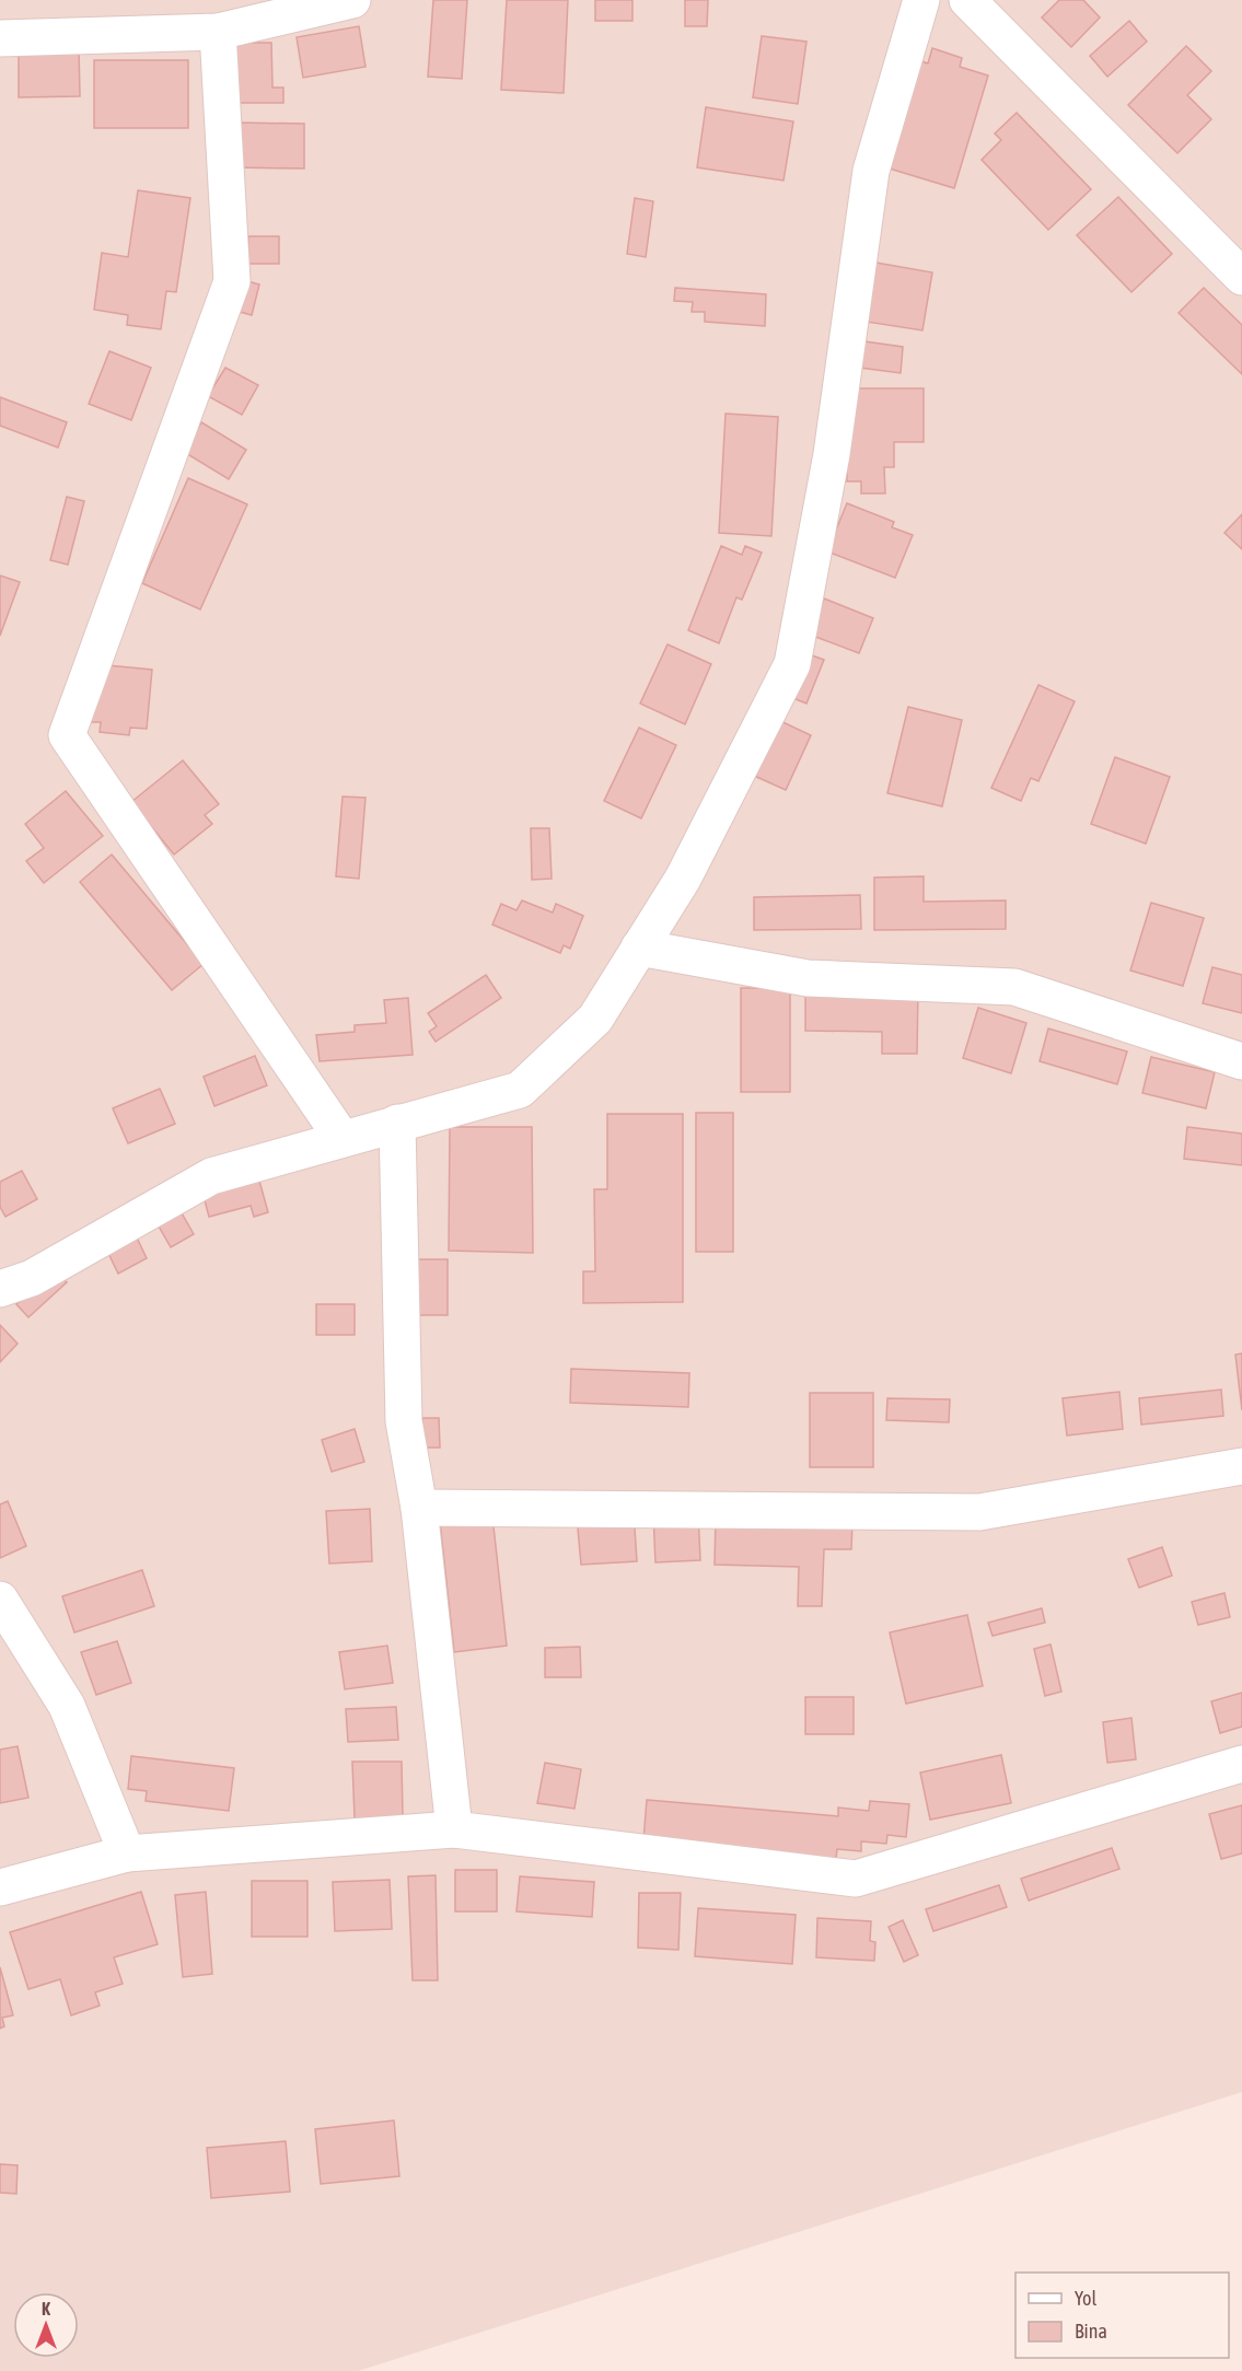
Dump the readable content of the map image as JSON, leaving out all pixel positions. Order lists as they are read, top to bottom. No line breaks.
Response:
{"legend":["Yol","Bina"],"north":"top"}
